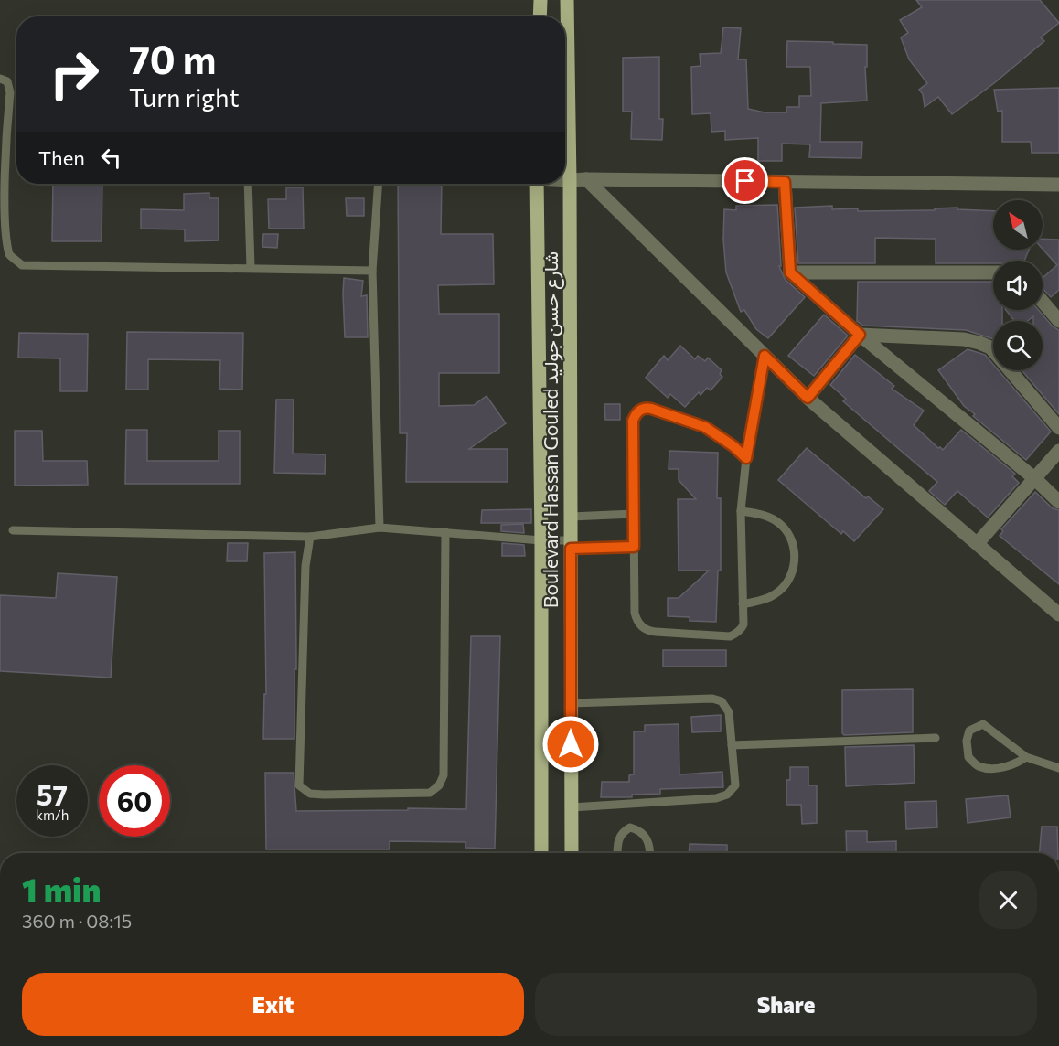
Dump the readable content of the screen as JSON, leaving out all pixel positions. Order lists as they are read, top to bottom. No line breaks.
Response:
{"streets":{"main road":["Boulevard Hassan Gouled شارع حسن جوليد"]},"north":"top left","page":{"turn":["70 m","Turn right"],"then":"Then","speed":"57 km/h","limit":"60","heading":["1 min","360 m · 08:15"],"buttons":["Exit","Share"]}}
